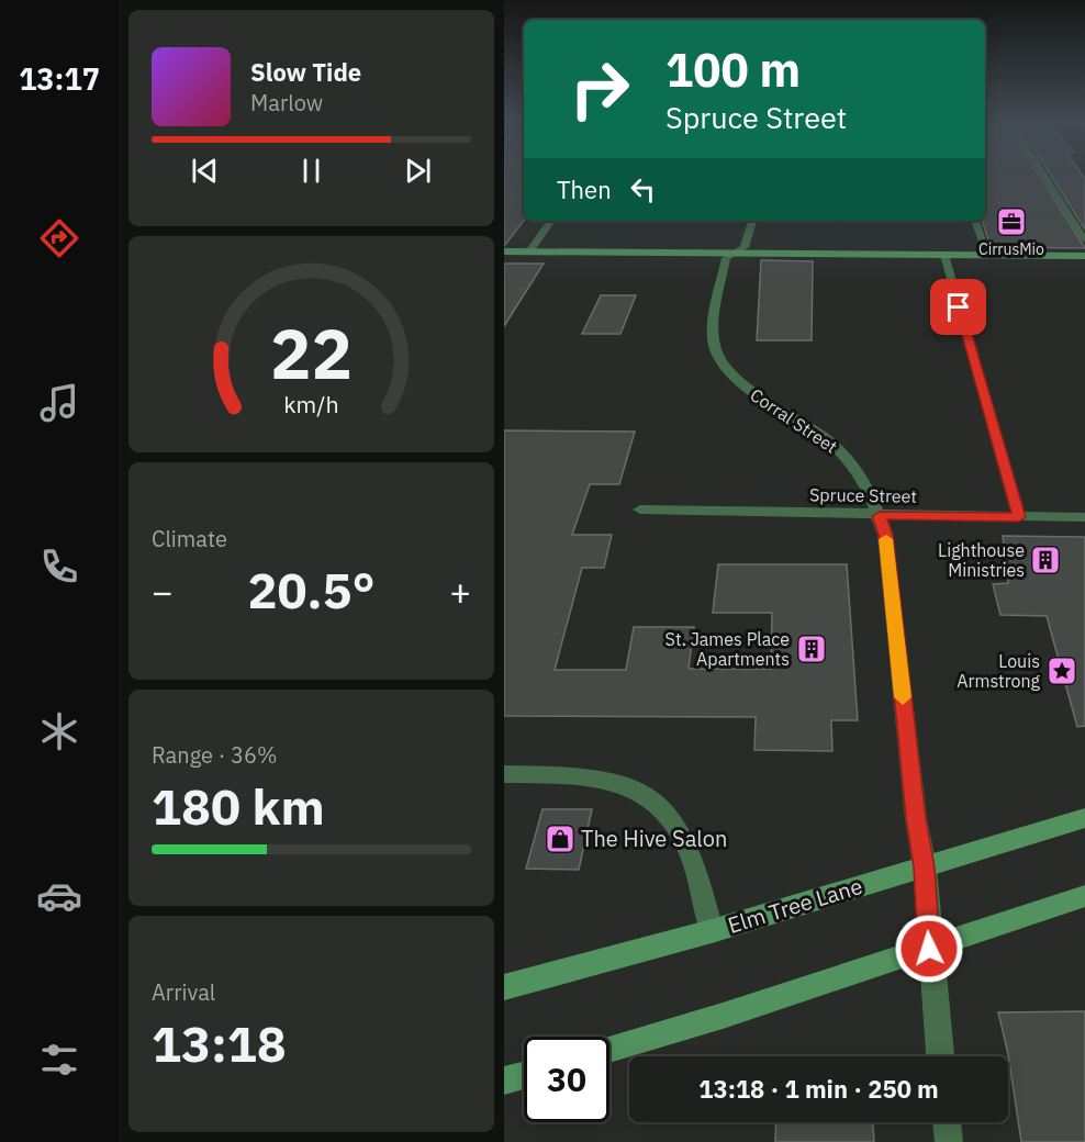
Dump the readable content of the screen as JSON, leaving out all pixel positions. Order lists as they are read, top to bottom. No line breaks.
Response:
{"streets":{"street":["Corral Street","Spruce Street","Elm Tree Lane"]},"crossings":[["Corral Street","Spruce Street"],["Corral Street","Elm Tree Lane"]],"places":{"office":["CirrusMio"],"building":["Lighthouse Ministries","St. James Place Apartments"],"place":["Louis Armstrong"],"shop":["The Hive Salon"]},"page":{"tabs":"13:17","turn":["100 m","Spruce Street"],"song":["Slow Tide","Marlow"],"then":"Then","tile":["Climate",["Range · 36%","180 km"],["Arrival","13:18"]],"heat":["−","20.5°","+"],"limit":"30","trip":"13:18 · 1 min · 250 m","gauge":["22","km/h"]}}
